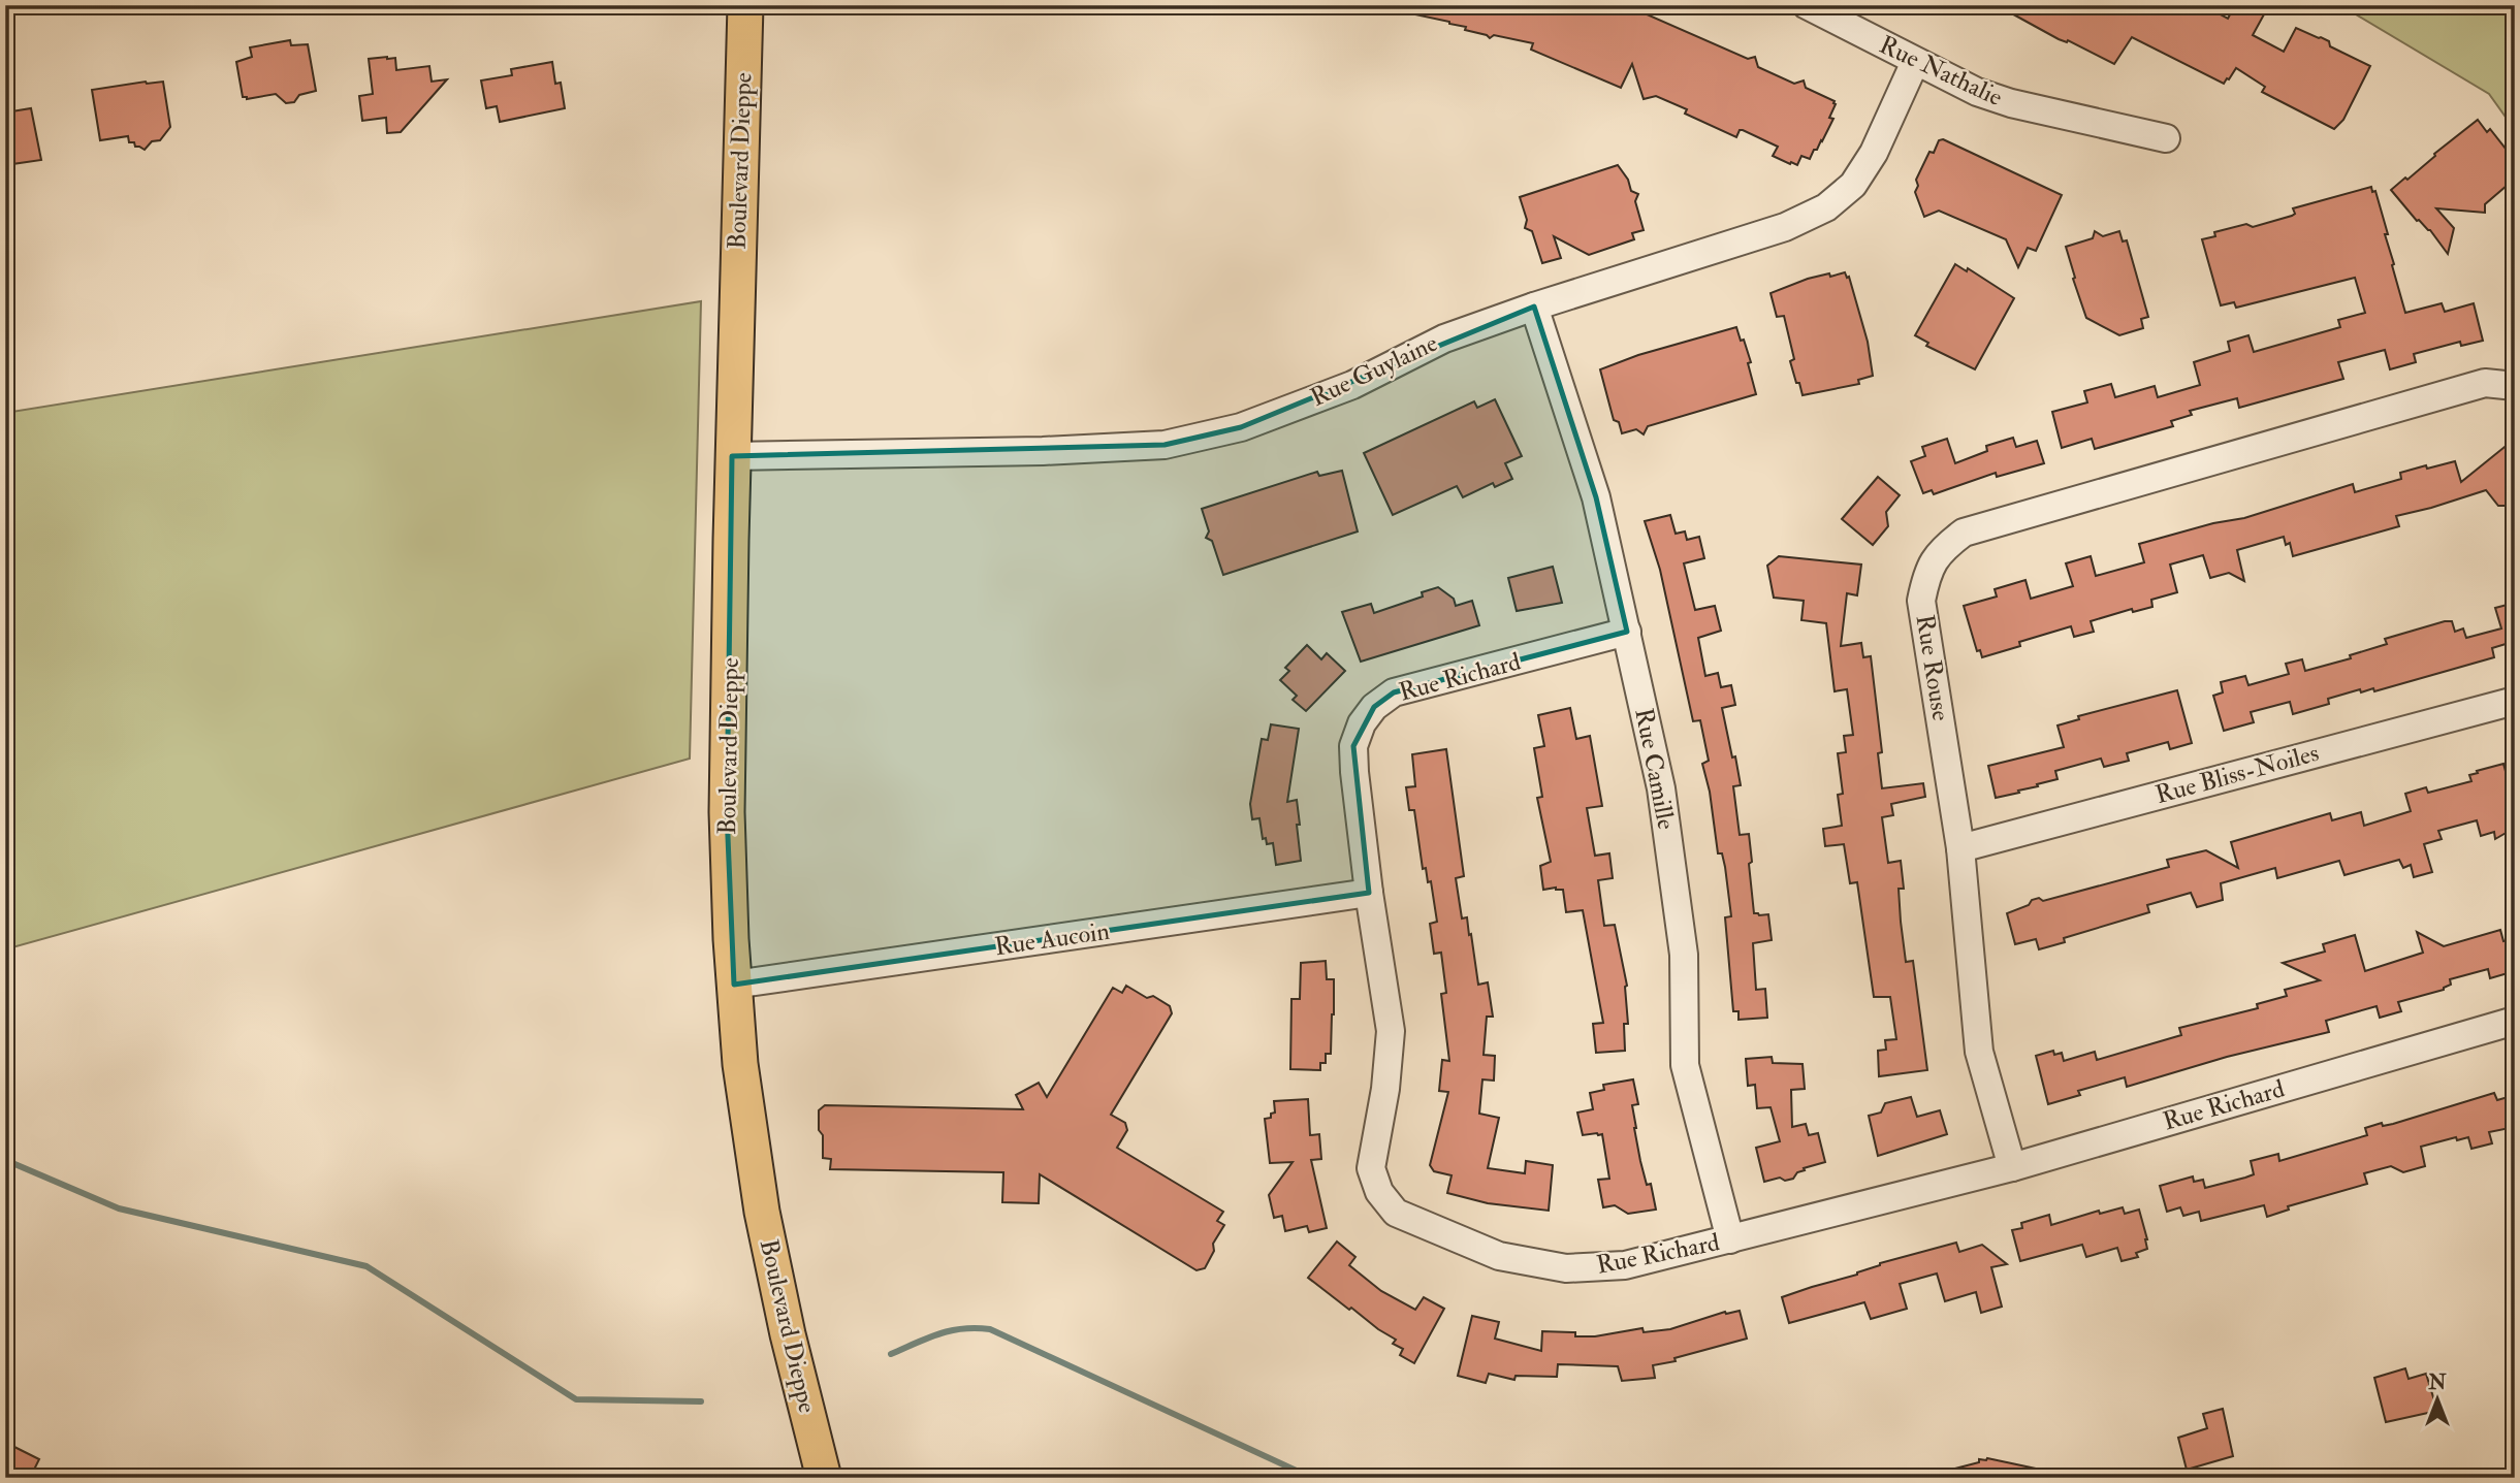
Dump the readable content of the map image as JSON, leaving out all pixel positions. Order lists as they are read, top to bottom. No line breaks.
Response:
{"streets":{"main road":["Boulevard Dieppe"],"street":["Rue Nathalie","Rue Guylaine","Rue Rouse","Rue Richard","Rue Camille","Rue Bliss-Noiles","Rue Aucoin"]},"crossings":[["Rue Nathalie","Rue Guylaine"],["Boulevard Dieppe","Rue Guylaine"],["Boulevard Dieppe","Rue Aucoin"],["Rue Guylaine","Rue Camille"],["Rue Rouse","Rue Richard"],["Rue Rouse","Rue Bliss-Noiles"],["Rue Richard","Rue Camille"],["Rue Richard","Rue Aucoin"]],"north":"top"}
